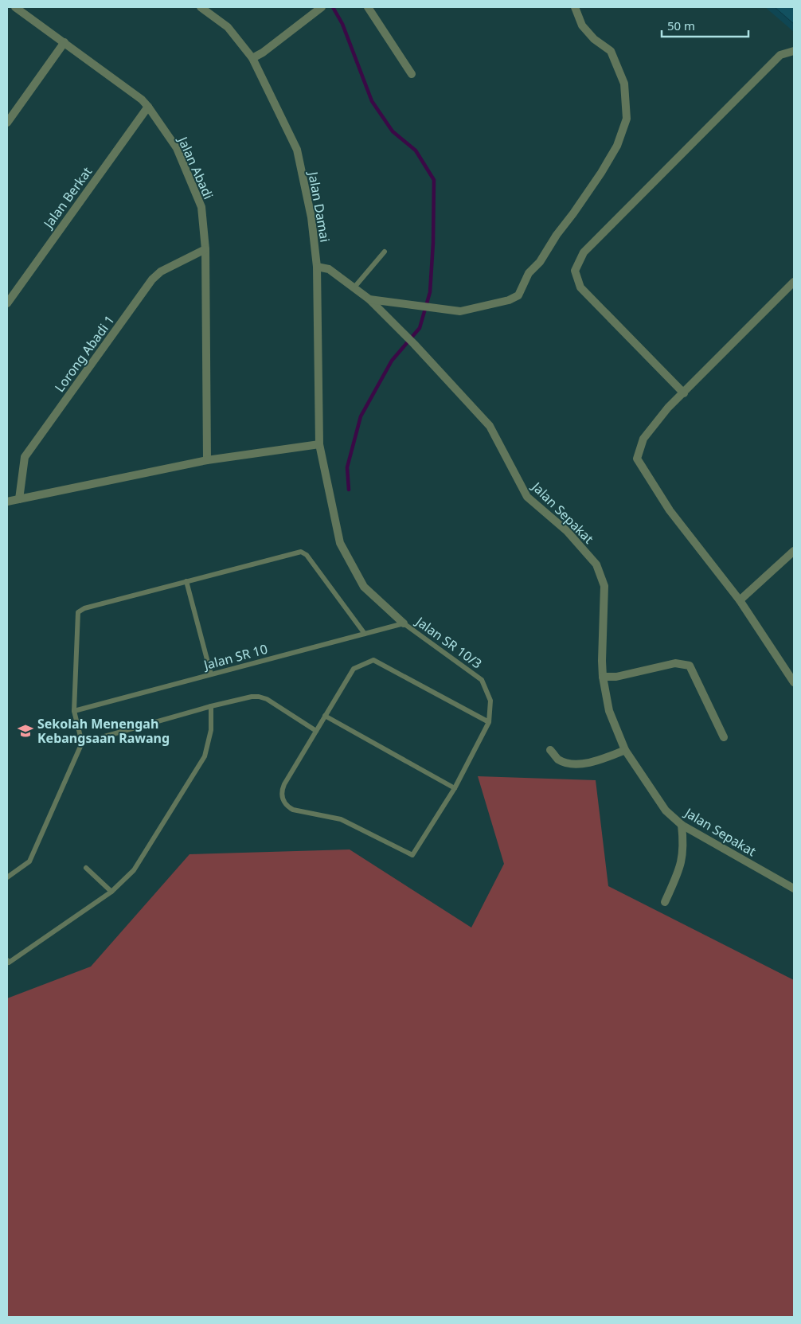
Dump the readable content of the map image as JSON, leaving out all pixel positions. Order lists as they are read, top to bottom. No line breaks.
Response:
{"streets":{"street":["Jalan Abadi","Jalan Berkat","Jalan Damai","Lorong Abadi 1","Jalan Sepakat"],"lane":["Jalan SR 10/3","Jalan SR 10"]},"crossings":[["Jalan Abadi","Jalan Berkat"],["Jalan Abadi","Lorong Abadi 1"],["Jalan Damai","Jalan Sepakat"],["Jalan Damai","Jalan SR 10/3"],["Jalan Damai","Jalan SR 10"],["Jalan SR 10/3","Jalan SR 10"]],"places":{"school or university":["Sekolah Menengah Kebangsaan Rawang"]},"scale_bar":"50 m"}
